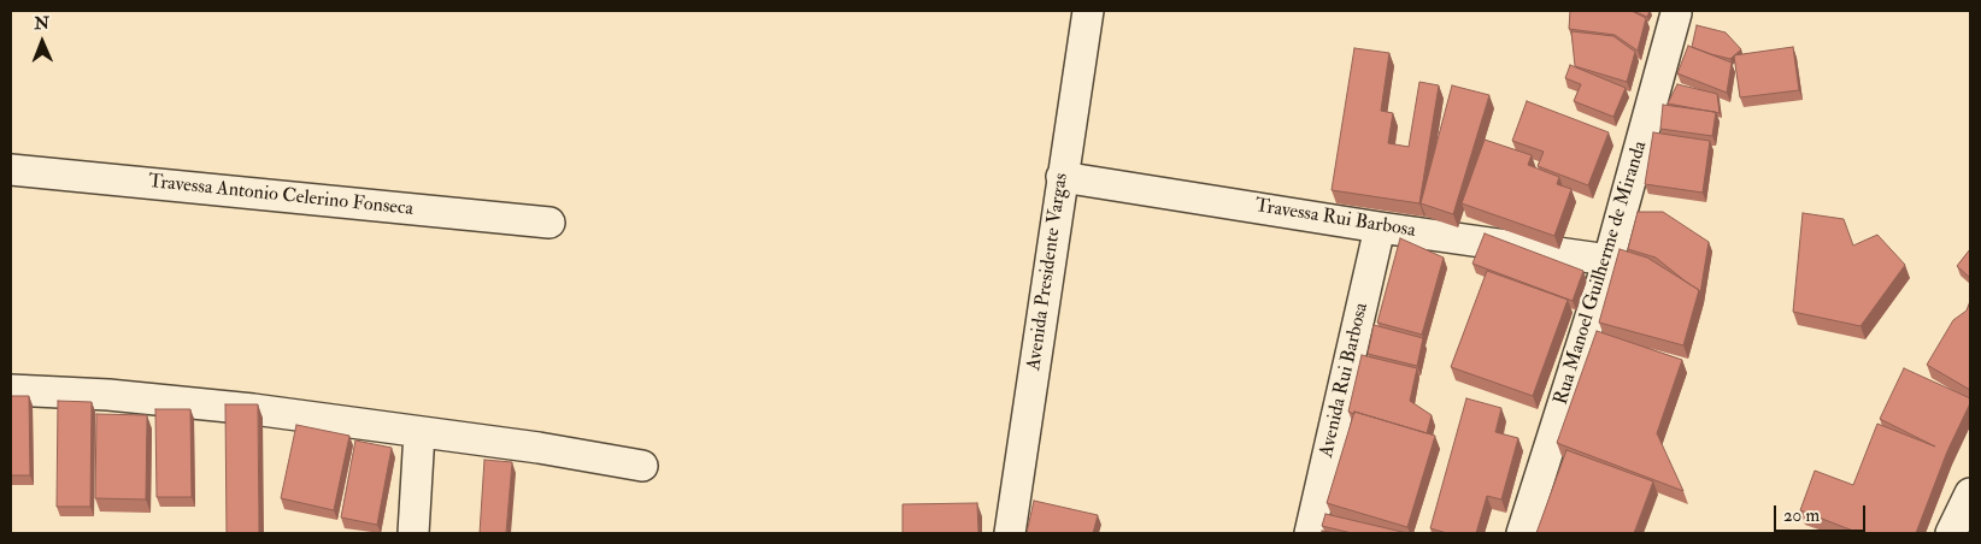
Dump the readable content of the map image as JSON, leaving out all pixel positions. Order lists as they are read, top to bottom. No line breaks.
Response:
{"streets":{"street":["Travessa Antonio Celerino Fonseca","Travessa Rui Barbosa","Avenida Presidente Vargas","Rua Manoel Guilherme de Miranda","Avenida Rui Barbosa"]},"crossings":[["Travessa Rui Barbosa","Avenida Presidente Vargas"],["Travessa Rui Barbosa","Rua Manoel Guilherme de Miranda"],["Travessa Rui Barbosa","Avenida Rui Barbosa"]],"scale_bar":"20 m","north":"top"}
